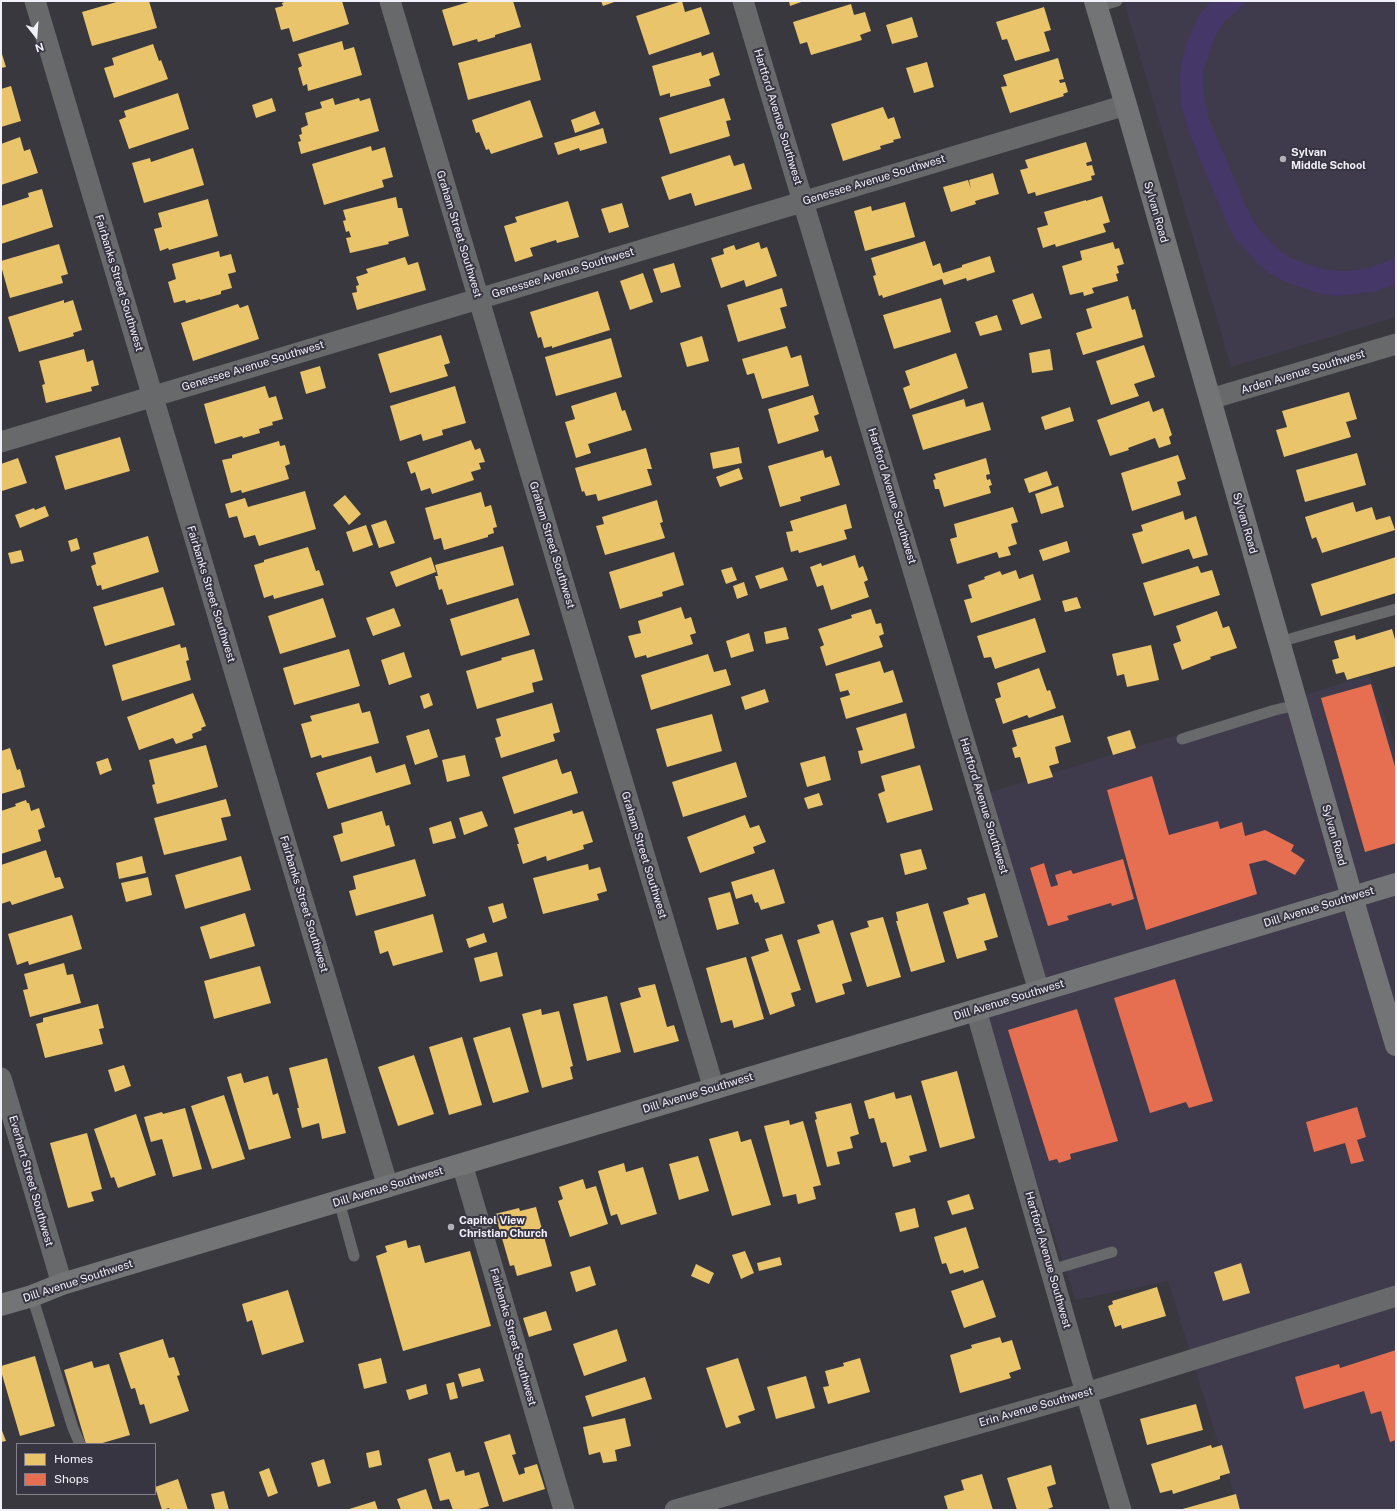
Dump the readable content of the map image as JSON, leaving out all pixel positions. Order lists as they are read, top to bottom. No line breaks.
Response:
{"streets":{"main road":["Sylvan Road","Dill Avenue Southwest"],"street":["Hartford Avenue Southwest","Genessee Avenue Southwest","Graham Street Southwest","Fairbanks Street Southwest","Arden Avenue Southwest","Everhart Street Southwest","Erin Avenue Southwest"]},"crossings":[["Hartford Avenue Southwest","Genessee Avenue Southwest"],["Hartford Avenue Southwest","Dill Avenue Southwest"],["Hartford Avenue Southwest","Erin Avenue Southwest"],["Genessee Avenue Southwest","Sylvan Road"],["Genessee Avenue Southwest","Graham Street Southwest"],["Genessee Avenue Southwest","Fairbanks Street Southwest"],["Sylvan Road","Arden Avenue Southwest"],["Sylvan Road","Dill Avenue Southwest"],["Graham Street Southwest","Dill Avenue Southwest"],["Fairbanks Street Southwest","Dill Avenue Southwest"],["Dill Avenue Southwest","Everhart Street Southwest"]],"places":["Sylvan Middle School","Capitol View Christian Church"],"legend":["Homes","Shops"],"north":"bottom"}
